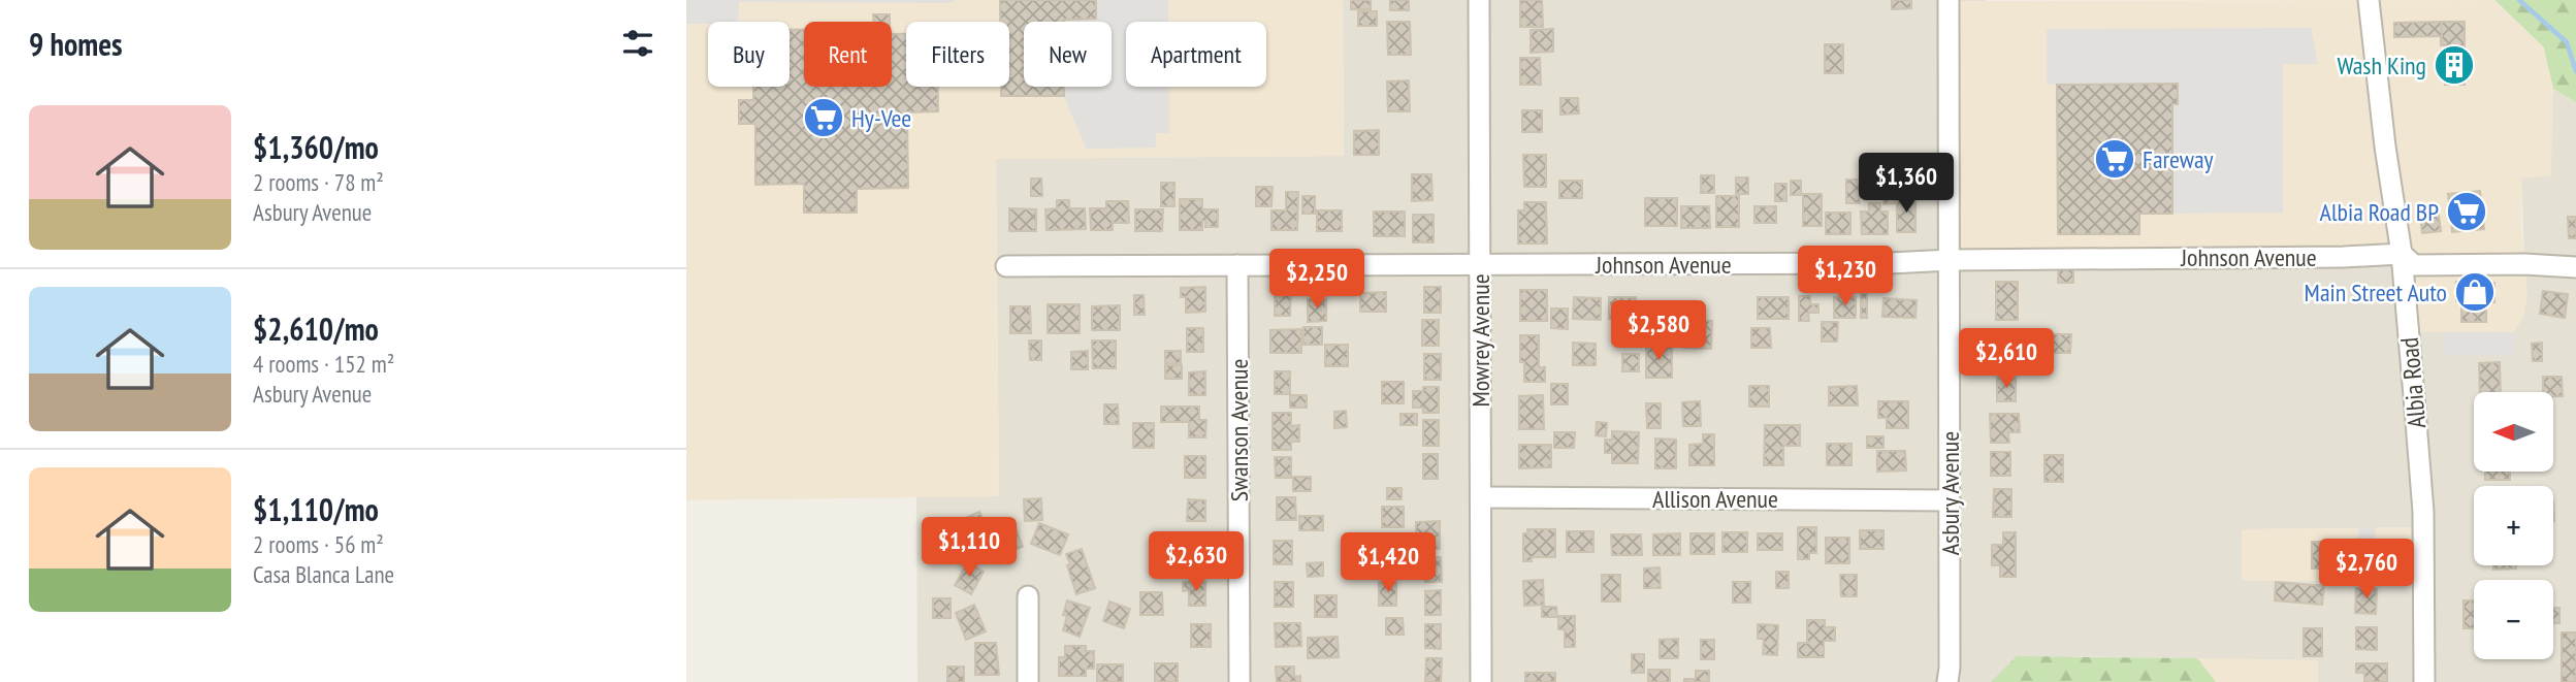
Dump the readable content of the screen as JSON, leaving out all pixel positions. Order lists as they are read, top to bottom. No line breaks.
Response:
{"streets":{"street":["Johnson Avenue","Mowrey Avenue","Albia Road","Swanson Avenue","Asbury Avenue","Allison Avenue"]},"crossings":[["Johnson Avenue","Mowrey Avenue"],["Johnson Avenue","Albia Road"],["Johnson Avenue","Swanson Avenue"],["Johnson Avenue","Asbury Avenue"],["Mowrey Avenue","Allison Avenue"],["Asbury Avenue","Allison Avenue"]],"places":{"building":["Wash King"],"supermarket":["Hy-Vee","Fareway","Albia Road BP"],"shop":["Main Street Auto"]},"north":"left","page":{"heading":"9 homes","chip":["Buy","Rent","Filters","New","Apartment"],"list":[{"name":"$1,360/mo","note":"2 rooms · 78 m² · Asbury Avenue"},{"name":"$2,610/mo","note":"4 rooms · 152 m² · Asbury Avenue"},{"name":"$1,110/mo","note":"2 rooms · 56 m² · Casa Blanca Lane"}],"price":["$1,360","$1,230","$2,250","$2,580","$2,610","$1,110","$2,630","$1,420","$2,760"],"map_buttons":["+","−"]}}
